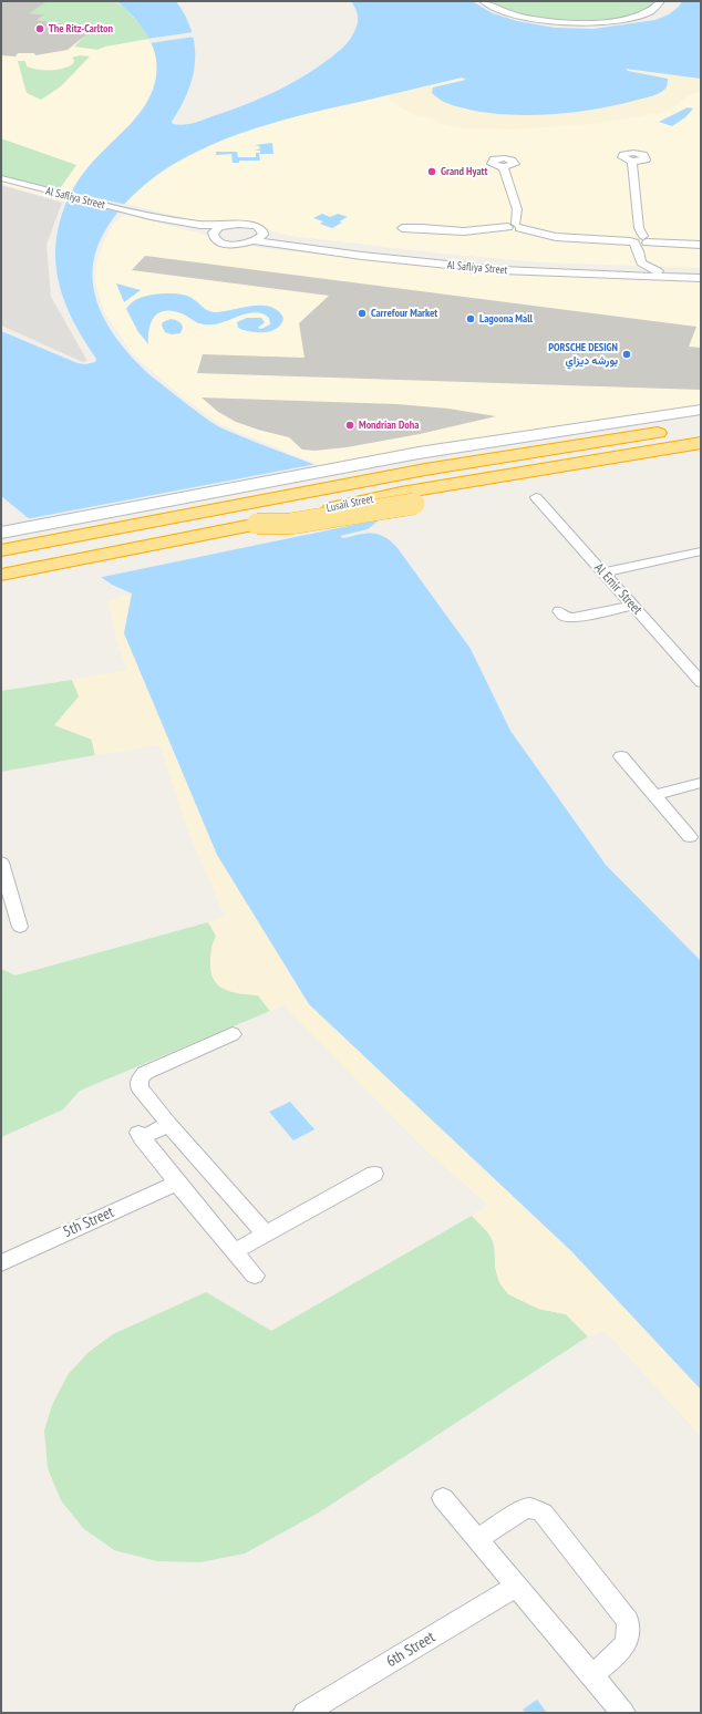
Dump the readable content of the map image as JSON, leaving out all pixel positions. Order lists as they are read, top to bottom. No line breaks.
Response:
{"streets":{"highway":["Lusail Street"],"street":["Al Safliya Street","Al Emir Street","5th Street","6th Street"]},"places":["The Ritz-Carlton","Grand Hyatt","Carrefour Market","Lagoona Mall","PORSCHE DESIGN بورشه ديزاي","Mondrian Doha"]}
